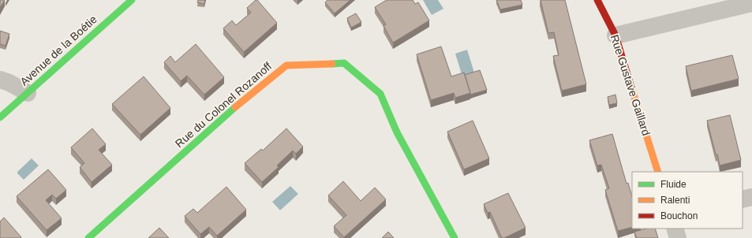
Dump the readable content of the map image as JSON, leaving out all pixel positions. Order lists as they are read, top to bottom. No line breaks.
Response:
{"streets":{"street":["Avenue de la Boétie","Rue Gustave Gaillard","Rue du Colonel Rozanoff"]},"legend":["Fluide","Ralenti","Bouchon"]}
